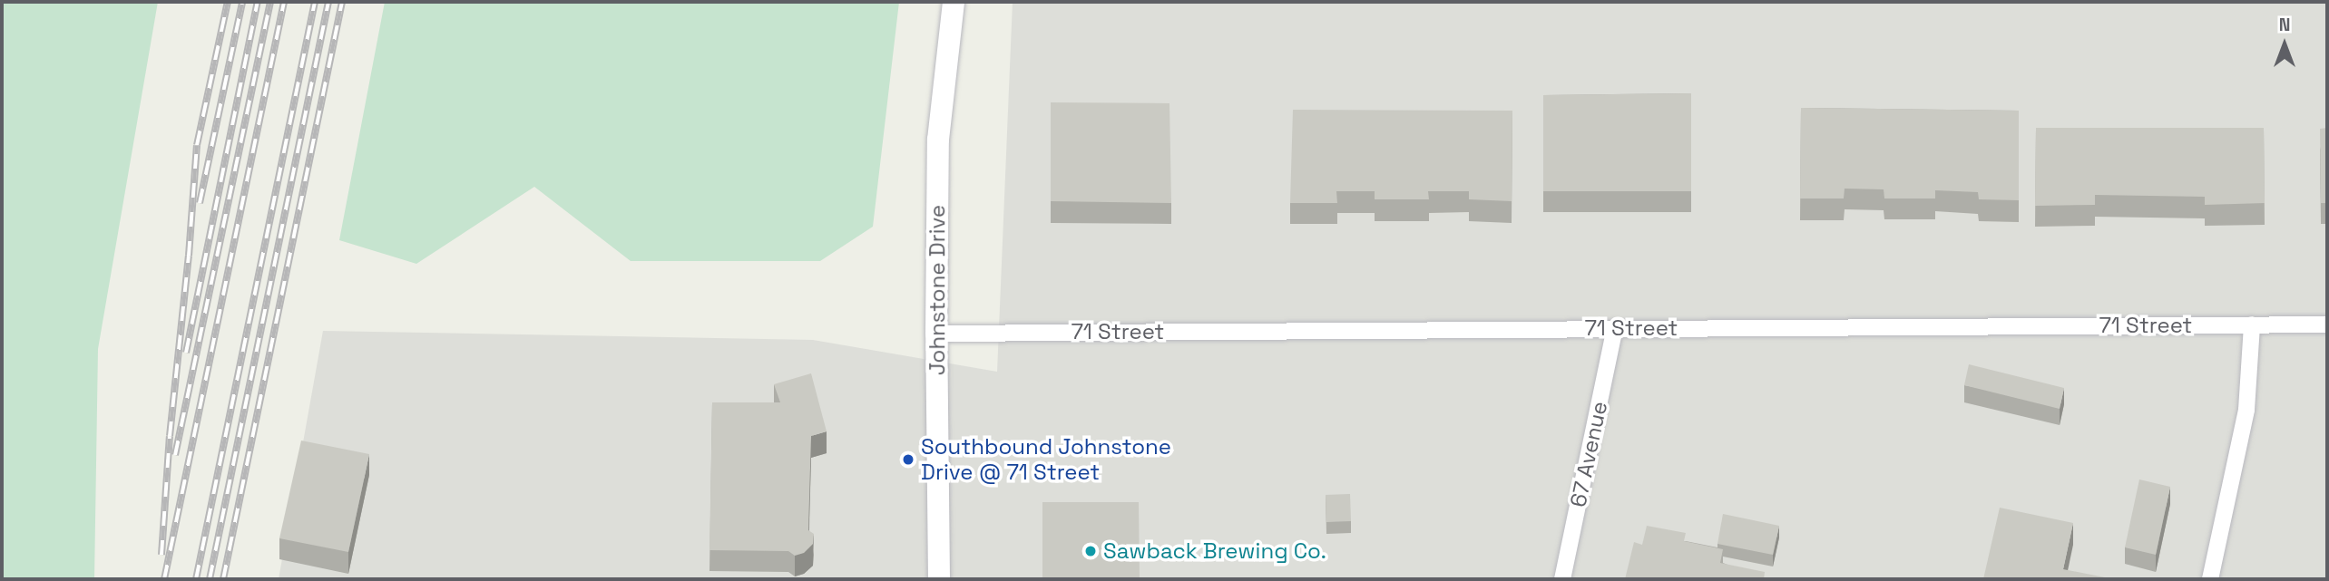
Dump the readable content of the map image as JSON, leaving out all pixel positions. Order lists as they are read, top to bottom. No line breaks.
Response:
{"streets":{"main road":["Johnstone Drive"],"street":["71 Street","67 Avenue"]},"crossings":[["Johnstone Drive","71 Street"],["71 Street","67 Avenue"]],"places":["Southbound Johnstone Drive @ 71 Street","Sawback Brewing Co."],"north":"top"}
